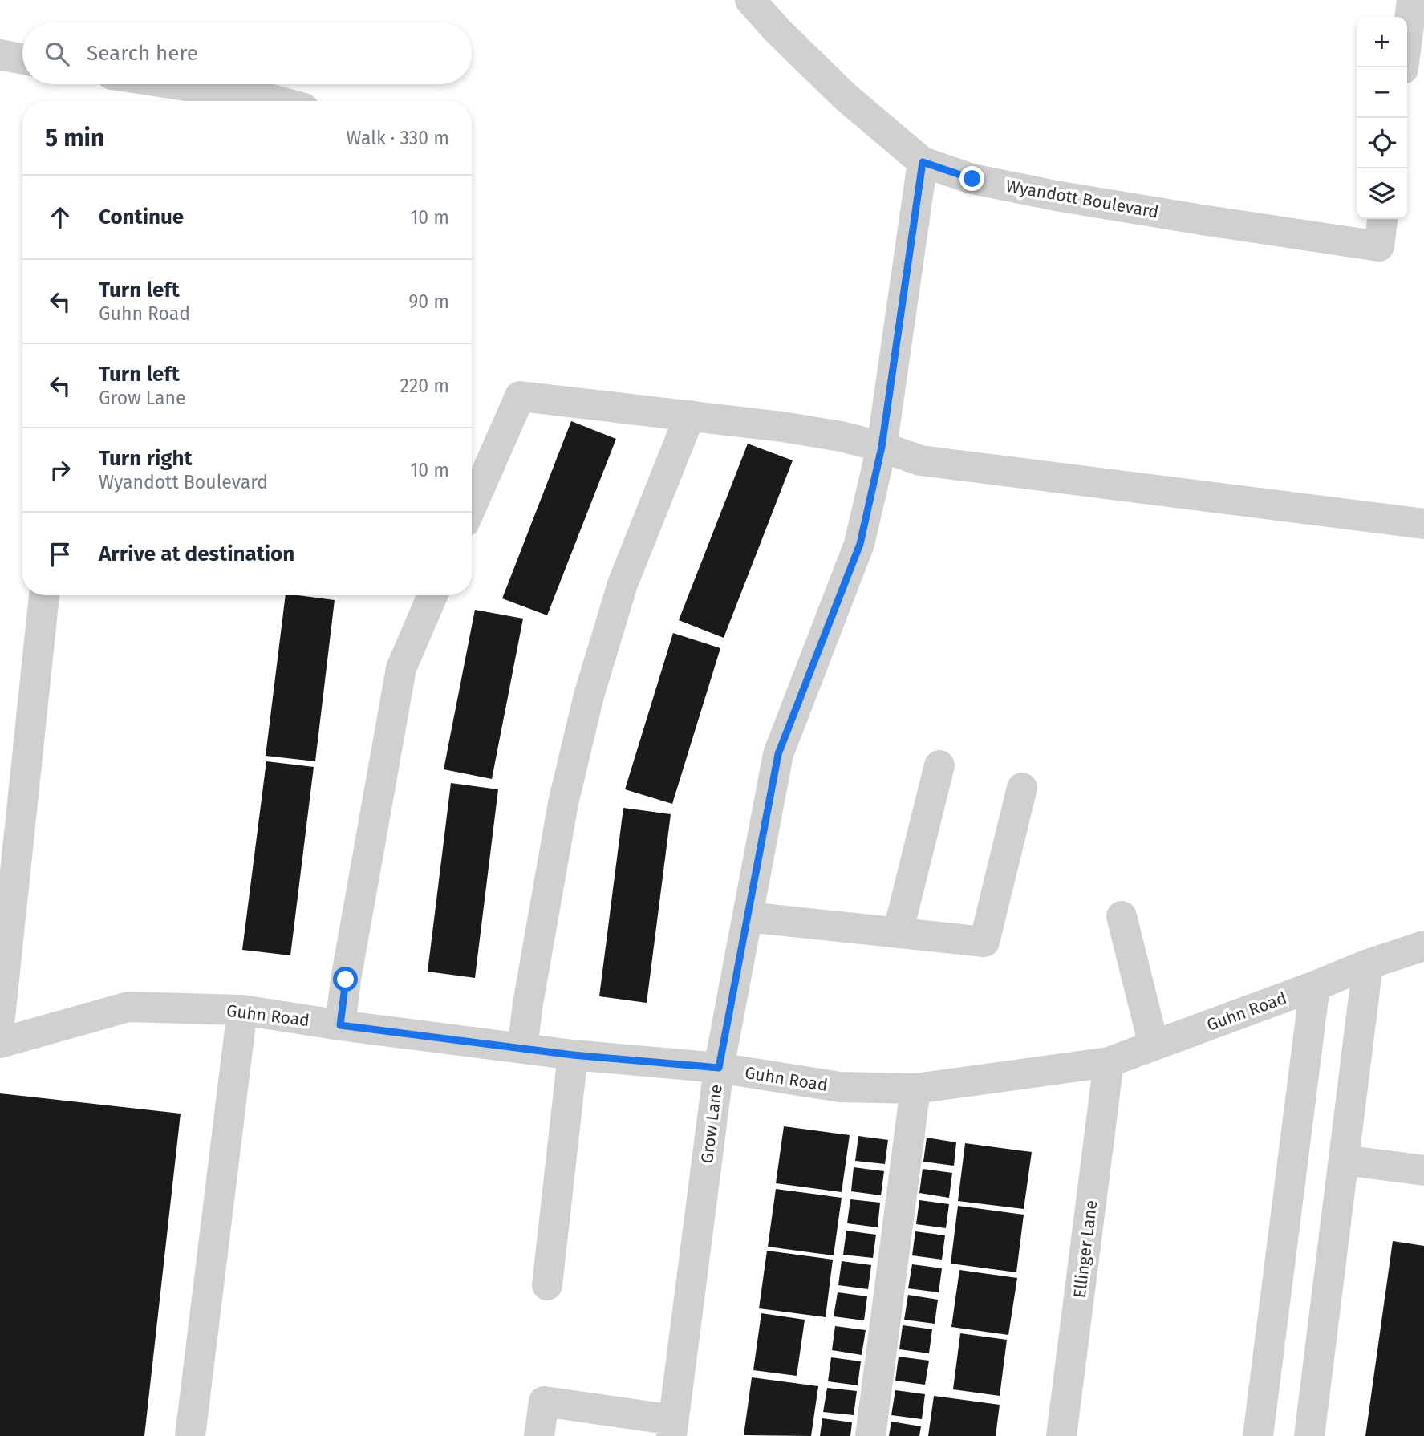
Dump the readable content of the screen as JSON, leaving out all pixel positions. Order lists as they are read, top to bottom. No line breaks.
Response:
{"streets":{"street":["Wyandott Boulevard","Guhn Road","Grow Lane","Ellinger Lane"]},"crossings":[["Wyandott Boulevard","Grow Lane"],["Guhn Road","Grow Lane"],["Guhn Road","Ellinger Lane"]],"page":{"map_buttons":["+","−"],"search":"Search here","heading":["5 min","Walk · 330 m"],"list":[["Continue","10 m"],["Turn left","Guhn Road","90 m"],["Turn left","Grow Lane","220 m"],["Turn right","Wyandott Boulevard","10 m"],"Arrive at destination"]}}
